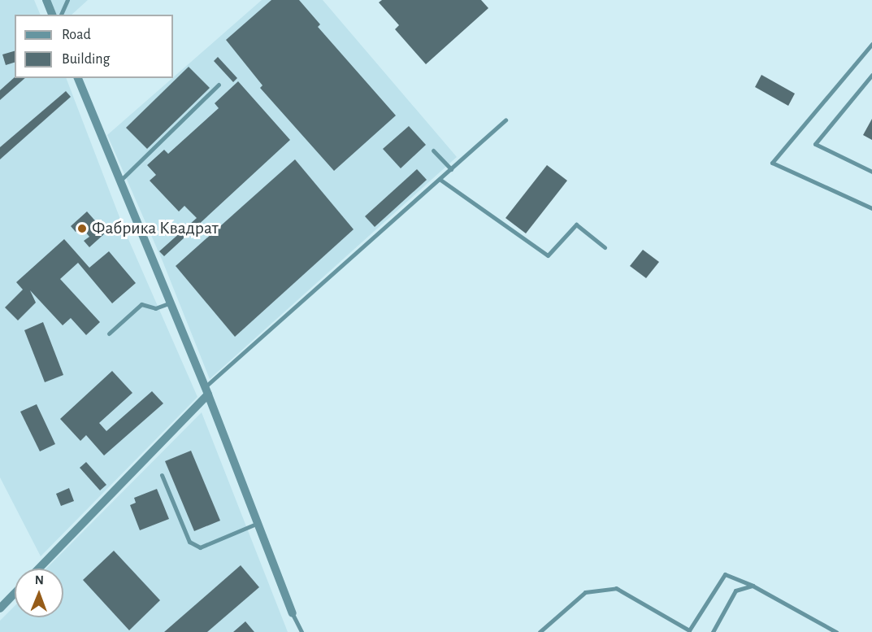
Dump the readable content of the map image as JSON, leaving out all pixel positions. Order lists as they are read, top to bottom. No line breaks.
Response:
{"places":["Фабрика Квадрат"],"legend":["Road","Building"],"north":"top"}
